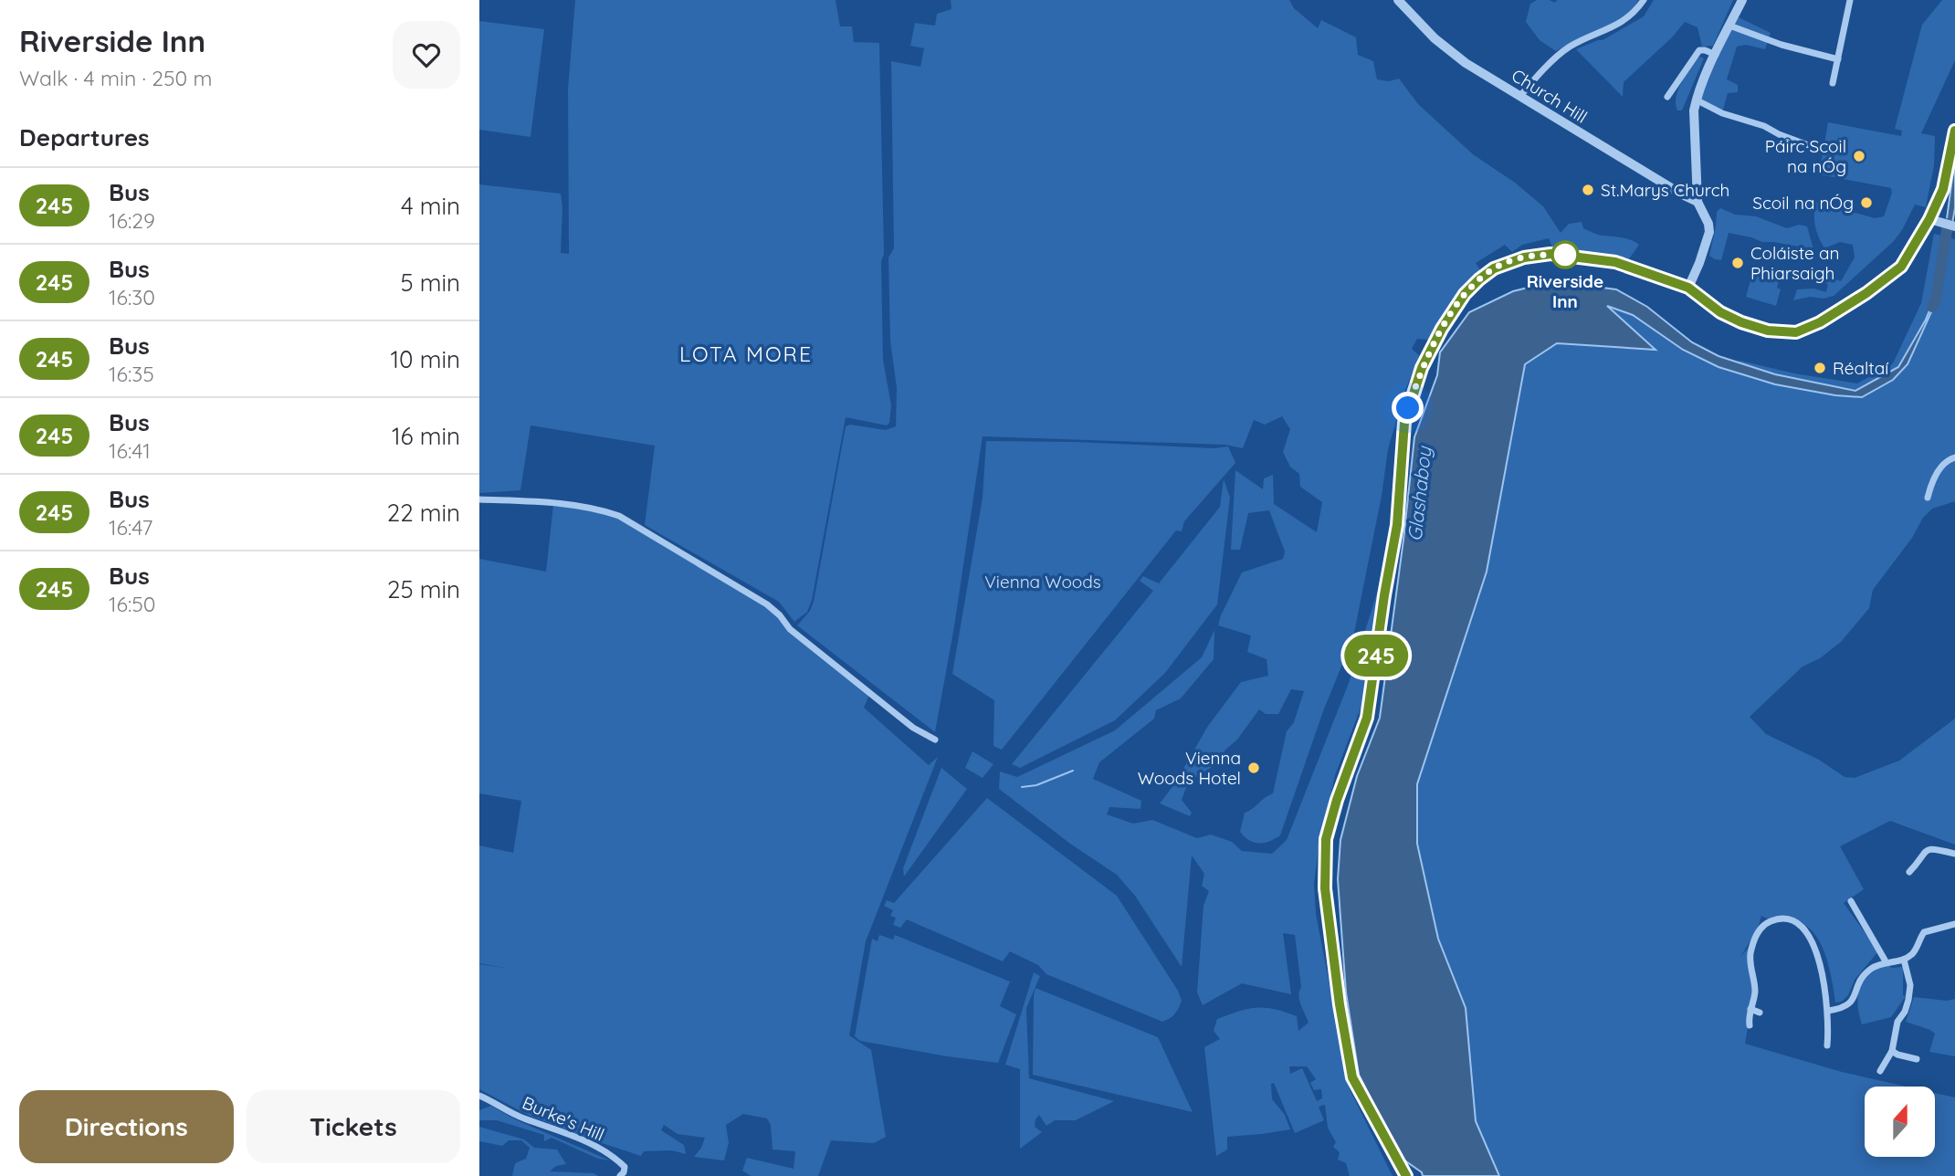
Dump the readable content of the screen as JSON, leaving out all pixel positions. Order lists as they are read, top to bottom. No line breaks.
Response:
{"streets":{"street":["Church Hill","Burke's Hill"]},"districts":["LOTA MORE"],"water":["Glashaboy"],"parks":["Vienna Woods"],"places":["Páirc Scoil na nÓg","St.Marys Church","Scoil na nÓg","Riverside Inn","Coláiste an Phiarsaigh","Réaltaí","Vienna Woods Hotel"],"lines":["bus line 245"],"north":"top","page":{"heading":[["Riverside Inn","Walk · 4 min · 250 m"],"Departures"],"on_map":"245","list":[{"mark":"245","name":"Bus","note":"16:29","value":"4 min"},{"mark":"245","name":"Bus","note":"16:30","value":"5 min"},{"mark":"245","name":"Bus","note":"16:35","value":"10 min"},{"mark":"245","name":"Bus","note":"16:41","value":"16 min"},{"mark":"245","name":"Bus","note":"16:47","value":"22 min"},{"mark":"245","name":"Bus","note":"16:50","value":"25 min"}],"buttons":["Directions","Tickets"]}}
